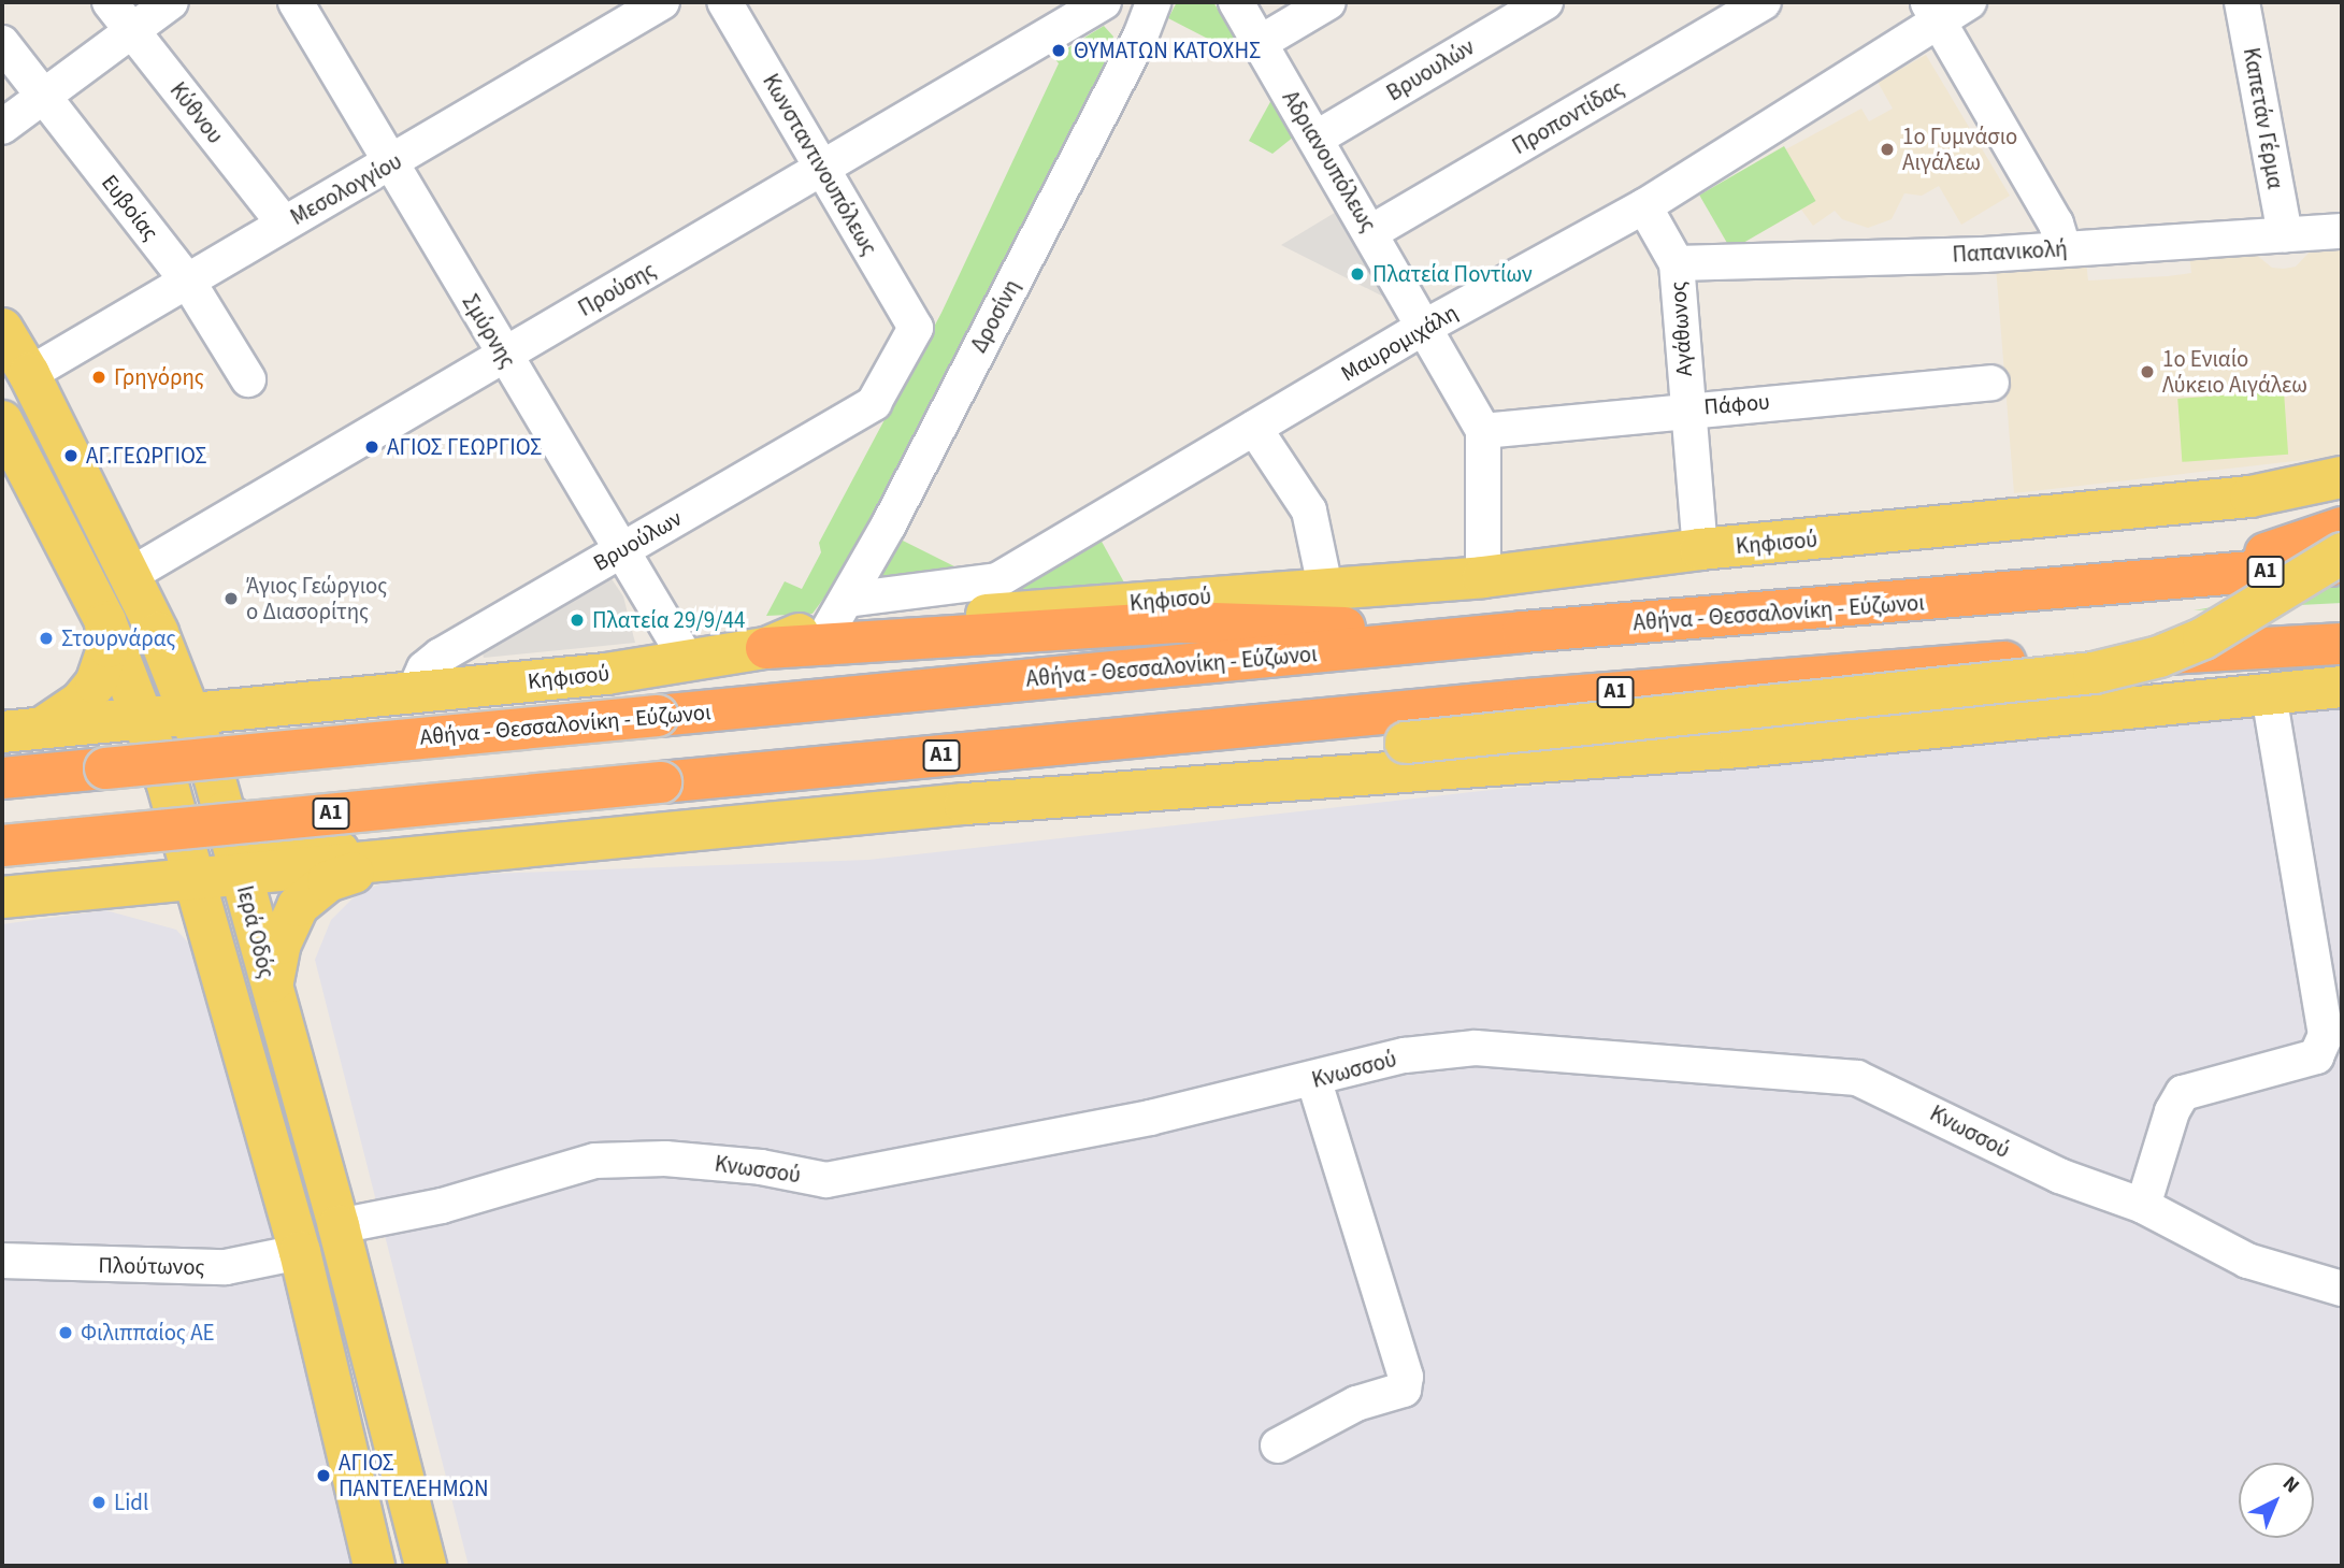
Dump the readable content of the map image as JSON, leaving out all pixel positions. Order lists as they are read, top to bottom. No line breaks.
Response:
{"streets":{"highway":["Α1","Αθήνα - Θεσσαλονίκη - Εύζωνοι"],"main road":["Κηφισού","Ιερά Οδός"],"street":["Βρυουλών","Κύθνου","Προποντίδας","Καπετάν Γέρμα","Αδριανουπόλεως","Κωνσταντινουπόλεως","Μεσολογγίου","Ευβοίας","Παπανικολή","Προύσης","Δροσίνη","Αγάθωνος","Σμύρνης","Μαυρομιχάλη","Πάφου","Βρυούλων","Κνωσσού","Πλούτωνος"]},"crossings":[["Βρυουλών","Αδριανουπόλεως"],["Κύθνου","Μεσολογγίου"],["Προποντίδας","Αδριανουπόλεως"],["Καπετάν Γέρμα","Παπανικολή"],["Αδριανουπόλεως","Μαυρομιχάλη"],["Αδριανουπόλεως","Πάφου"],["Αδριανουπόλεως","Κηφισού"],["Κωνσταντινουπόλεως","Προύσης"],["Κωνσταντινουπόλεως","Βρυούλων"],["Μεσολογγίου","Ευβοίας"],["Μεσολογγίου","Σμύρνης"],["Μεσολογγίου","Ιερά Οδός"],["Παπανικολή","Αγάθωνος"],["Προύσης","Σμύρνης"],["Προύσης","Ιερά Οδός"],["Δροσίνη","Μαυρομιχάλη"],["Δροσίνη","Κηφισού"],["Αγάθωνος","Μαυρομιχάλη"],["Αγάθωνος","Πάφου"],["Αγάθωνος","Κηφισού"],["Σμύρνης","Βρυούλων"],["Σμύρνης","Κηφισού"],["Μαυρομιχάλη","Κηφισού"],["Βρυούλων","Κηφισού"],["Κηφισού","Ιερά Οδός"],["Ιερά Οδός","Κνωσσού"],["Ιερά Οδός","Πλούτωνος"]],"places":["ΘΥΜΑΤΩΝ ΚΑΤΟΧΗΣ","1ο Γυμνάσιο Αιγάλεω","Πλατεία Ποντίων","1ο Ενιαίο Λύκειο Αιγάλεω","Γρηγόρης","ΑΓΙΟΣ ΓΕΩΡΓΙΟΣ","ΑΓ.ΓΕΩΡΓΙΟΣ","Άγιος Γεώργιος ο Διασορίτης","Πλατεία 29/9/44","Στουρνάρας","Φιλιππαίος ΑΕ","ΑΓΙΟΣ ΠΑΝΤΕΛΕΗΜΩΝ","Lidl"],"north":"top right"}
